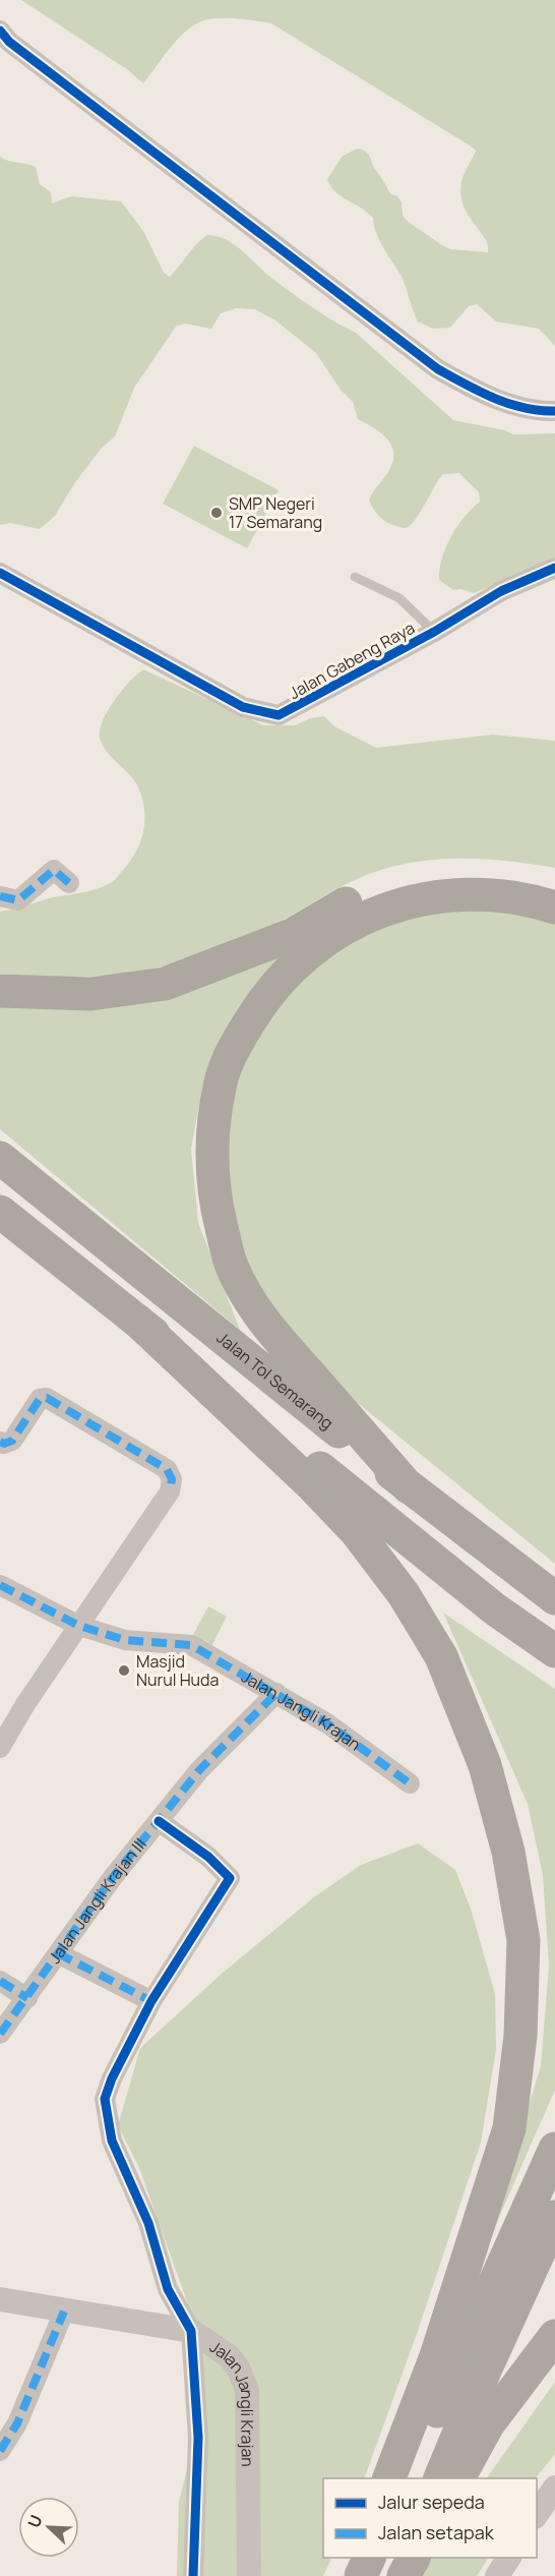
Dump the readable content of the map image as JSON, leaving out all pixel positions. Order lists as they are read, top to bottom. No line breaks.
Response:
{"streets":{"highway":["Jalan Tol Semarang"],"street":["Jalan Gabeng Raya","Jalan Jangli Krajan","Jalan Jangli Krajan III"]},"crossings":[["Jalan Jangli Krajan","Jalan Jangli Krajan III"]],"places":["SMP Negeri 17 Semarang","Masjid Nurul Huda"],"legend":["Jalur sepeda","Jalan setapak"],"north":"top left"}
